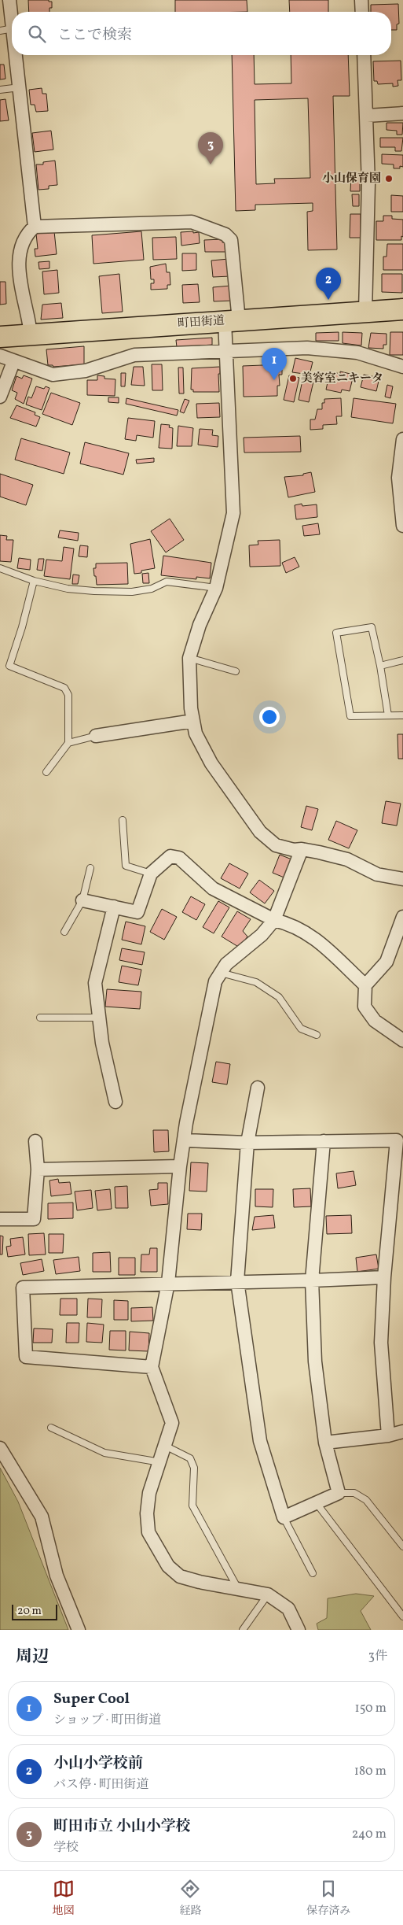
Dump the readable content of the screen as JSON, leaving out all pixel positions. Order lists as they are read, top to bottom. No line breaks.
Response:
{"streets":{"main road":["町田街道"]},"places":["小山保育園","美容室ニキータ"],"scale_bar":"20 m","page":{"search":"ここで検索","pins":["3","2","1"],"scale":"20 m","heading":["周辺","3件"],"list":[{"mark":"1","name":"Super Cool","note":"ショップ · 町田街道","value":"150 m"},{"mark":"2","name":"小山小学校前","note":"バス停 · 町田街道","value":"180 m"},{"mark":"3","name":"町田市立 小山小学校","note":"学校","value":"240 m"}],"nav":["地図","経路","保存済み"]}}
